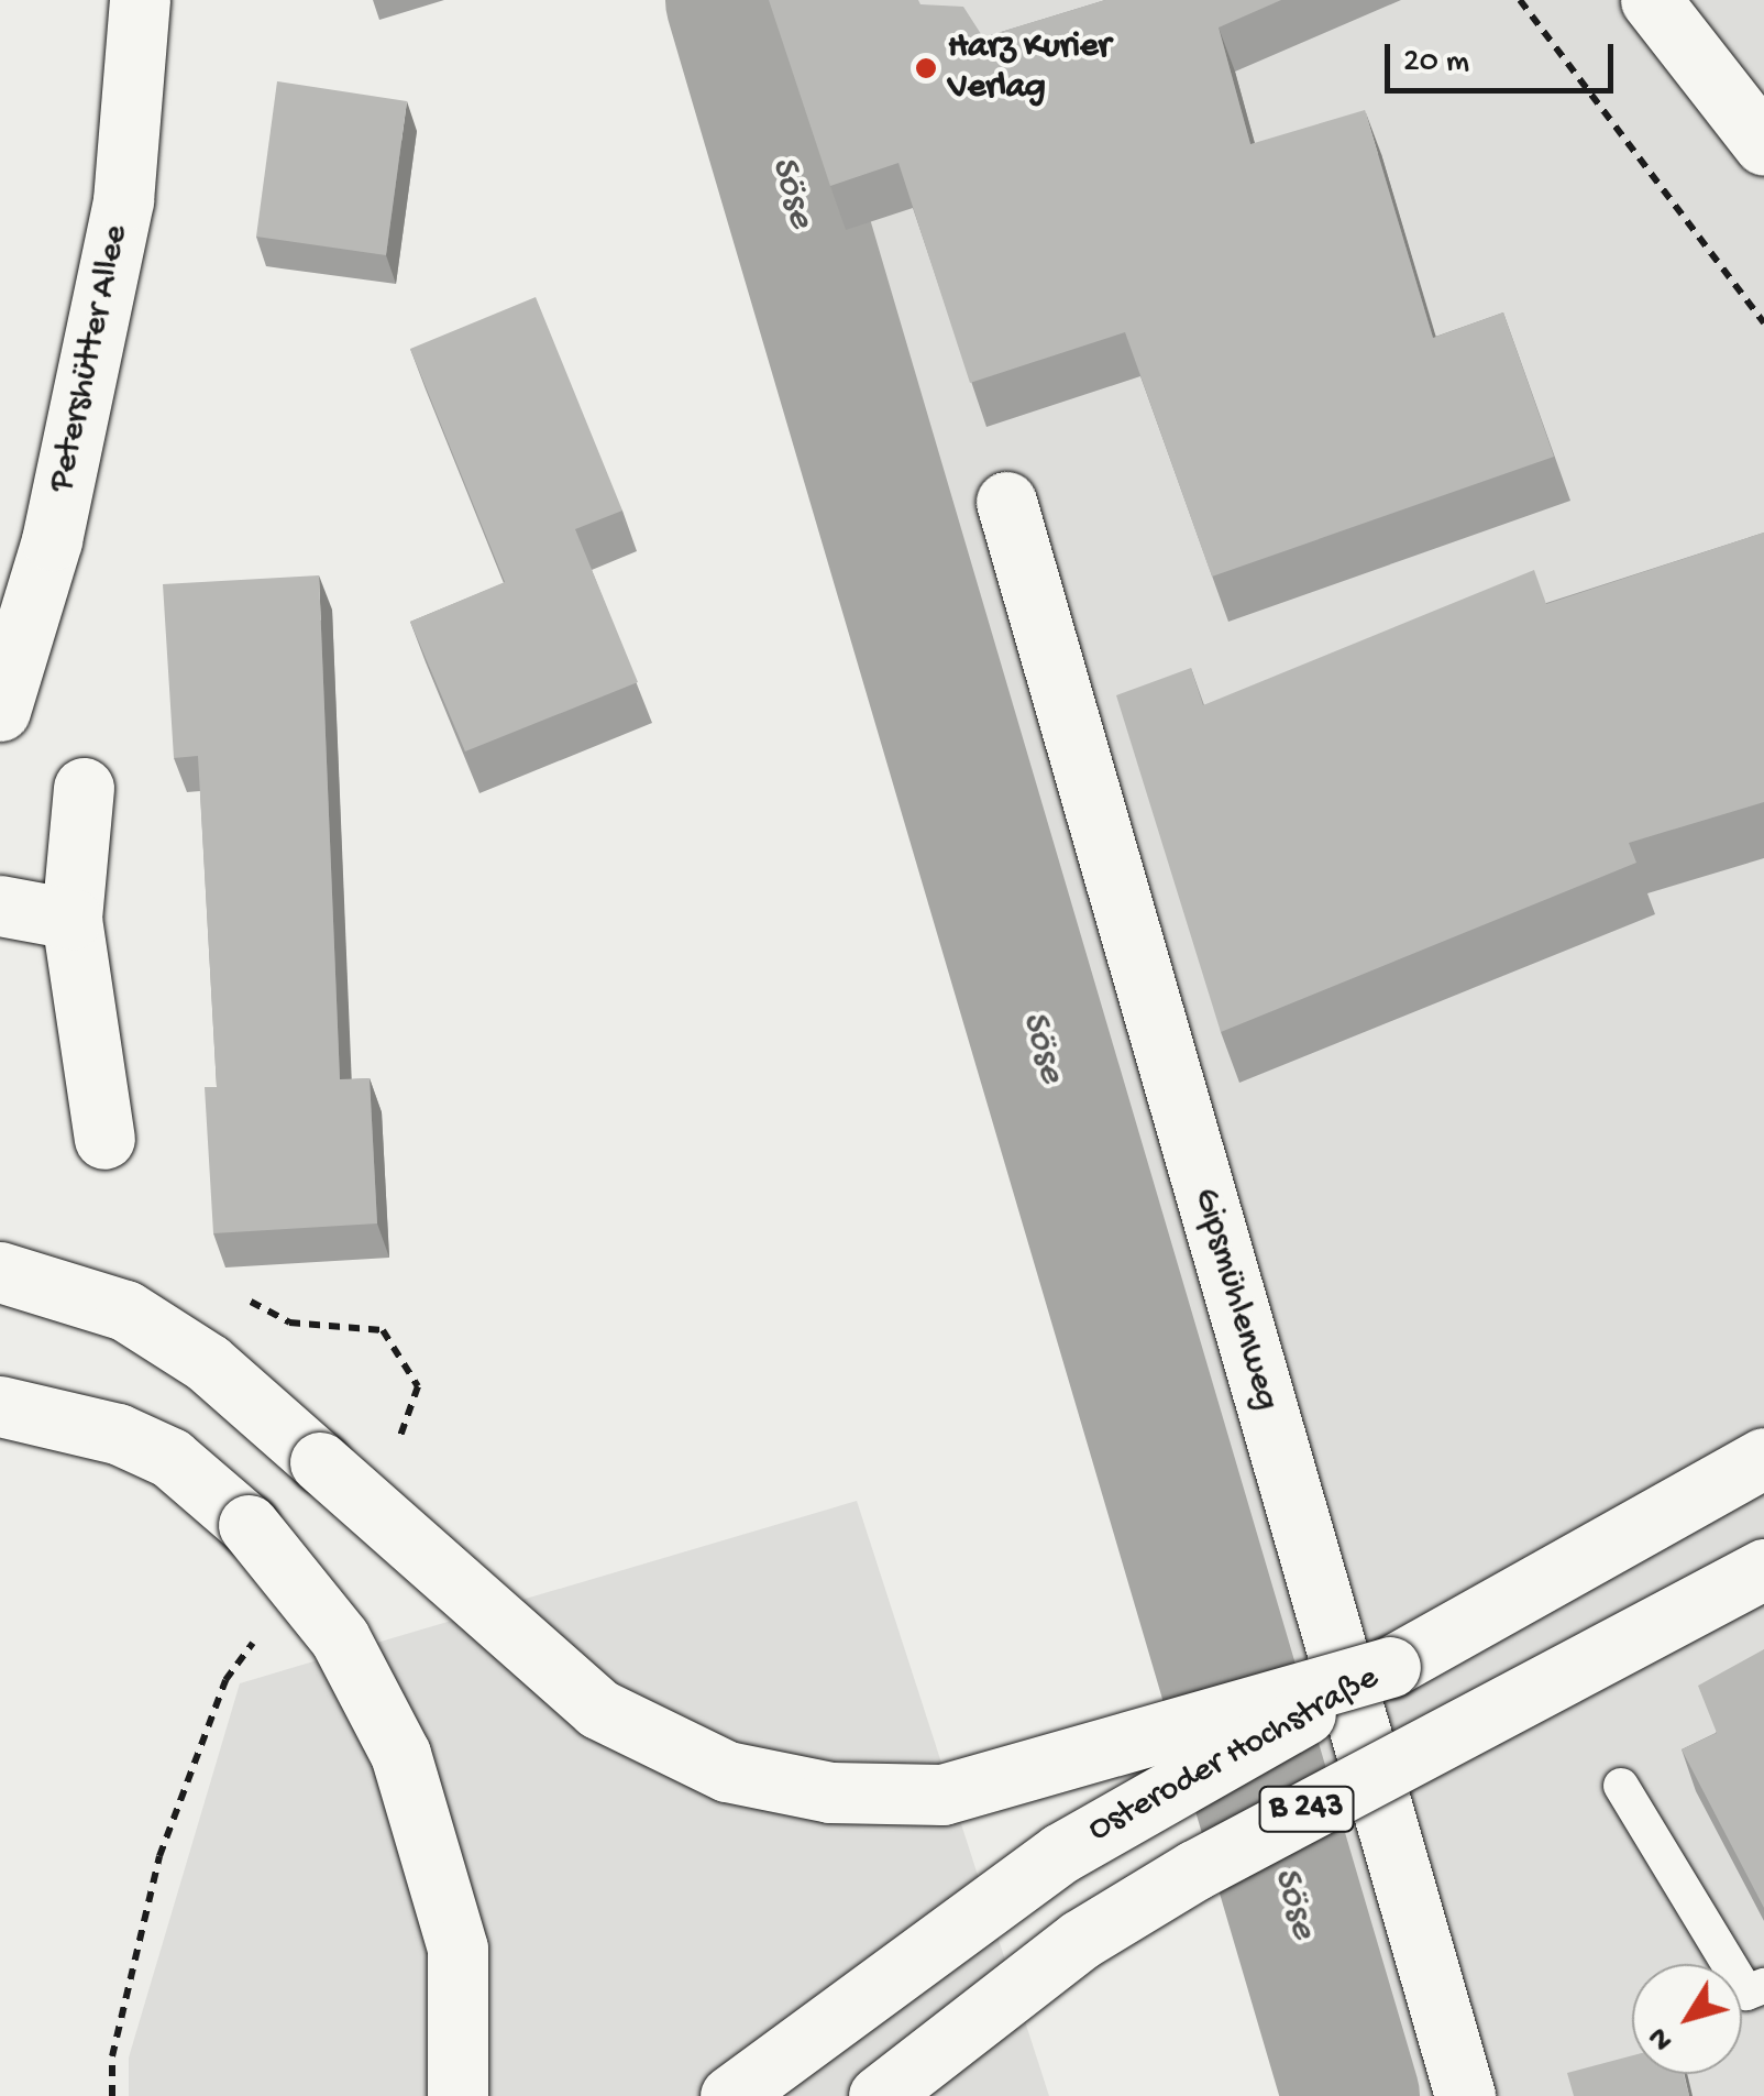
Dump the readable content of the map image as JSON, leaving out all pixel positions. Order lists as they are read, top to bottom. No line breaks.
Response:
{"streets":{"main road":["Petershütter Allee","Gipsmühlenweg","Osteroder Hochstraße","B 243"]},"water":["Söse"],"places":["Harz Kurier Verlag"],"scale_bar":"20 m","north":"bottom left"}
